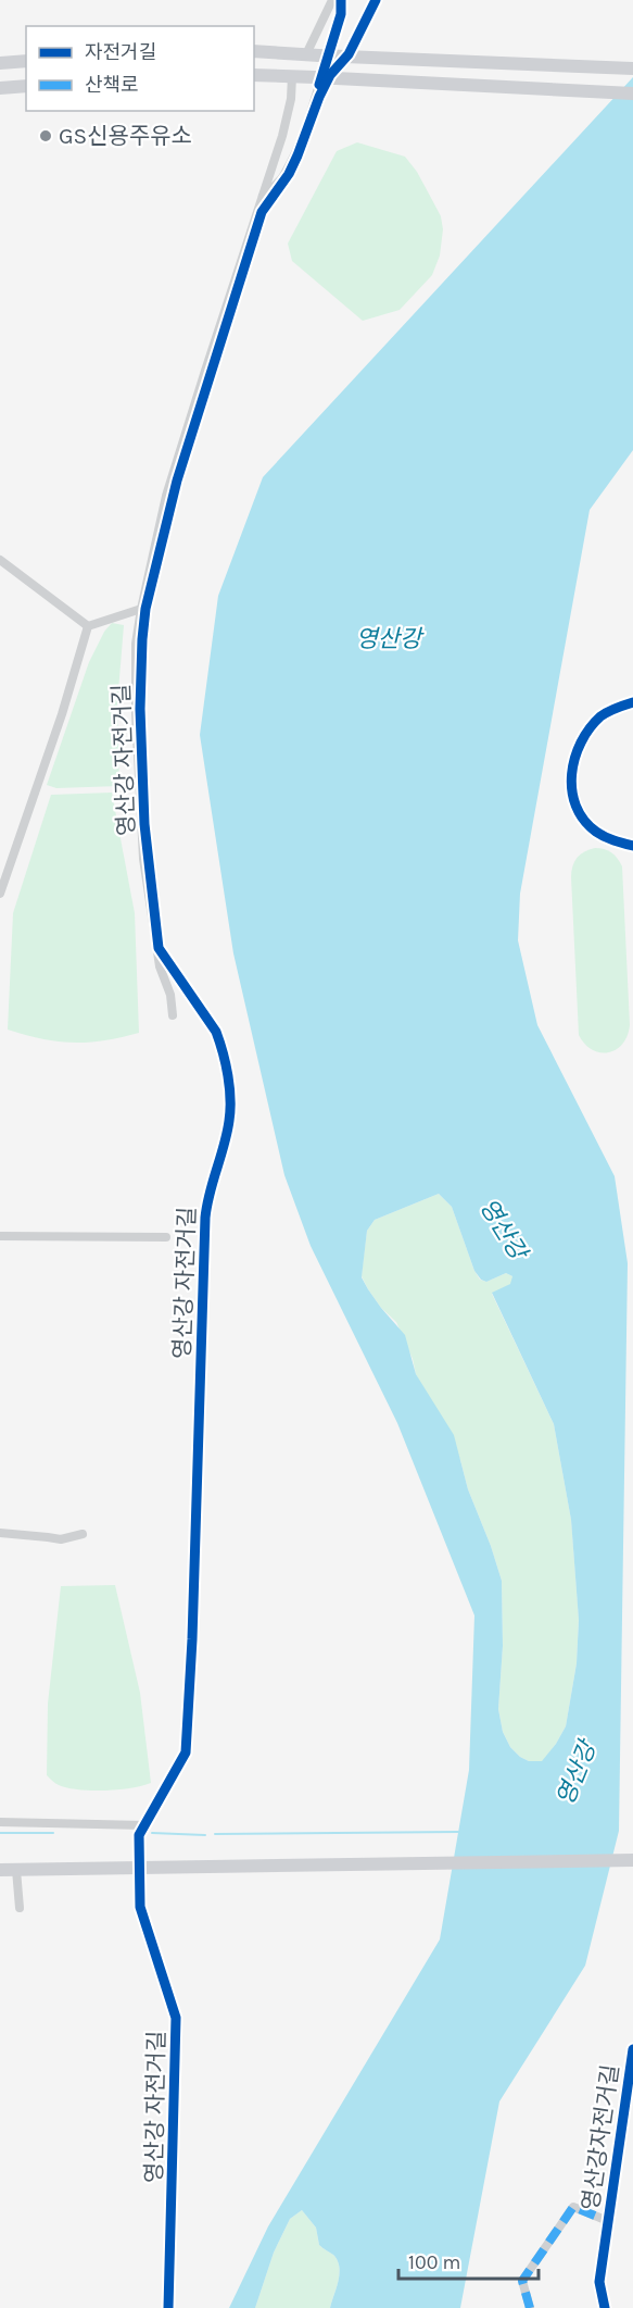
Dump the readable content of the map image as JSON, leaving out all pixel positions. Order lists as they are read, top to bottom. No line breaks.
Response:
{"streets":{"cycle path":["영산강 자전거길","영산강자전거길"]},"water":["영산강"],"places":["GS신용주유소"],"legend":["자전거길","산책로"],"scale_bar":"100 m"}
